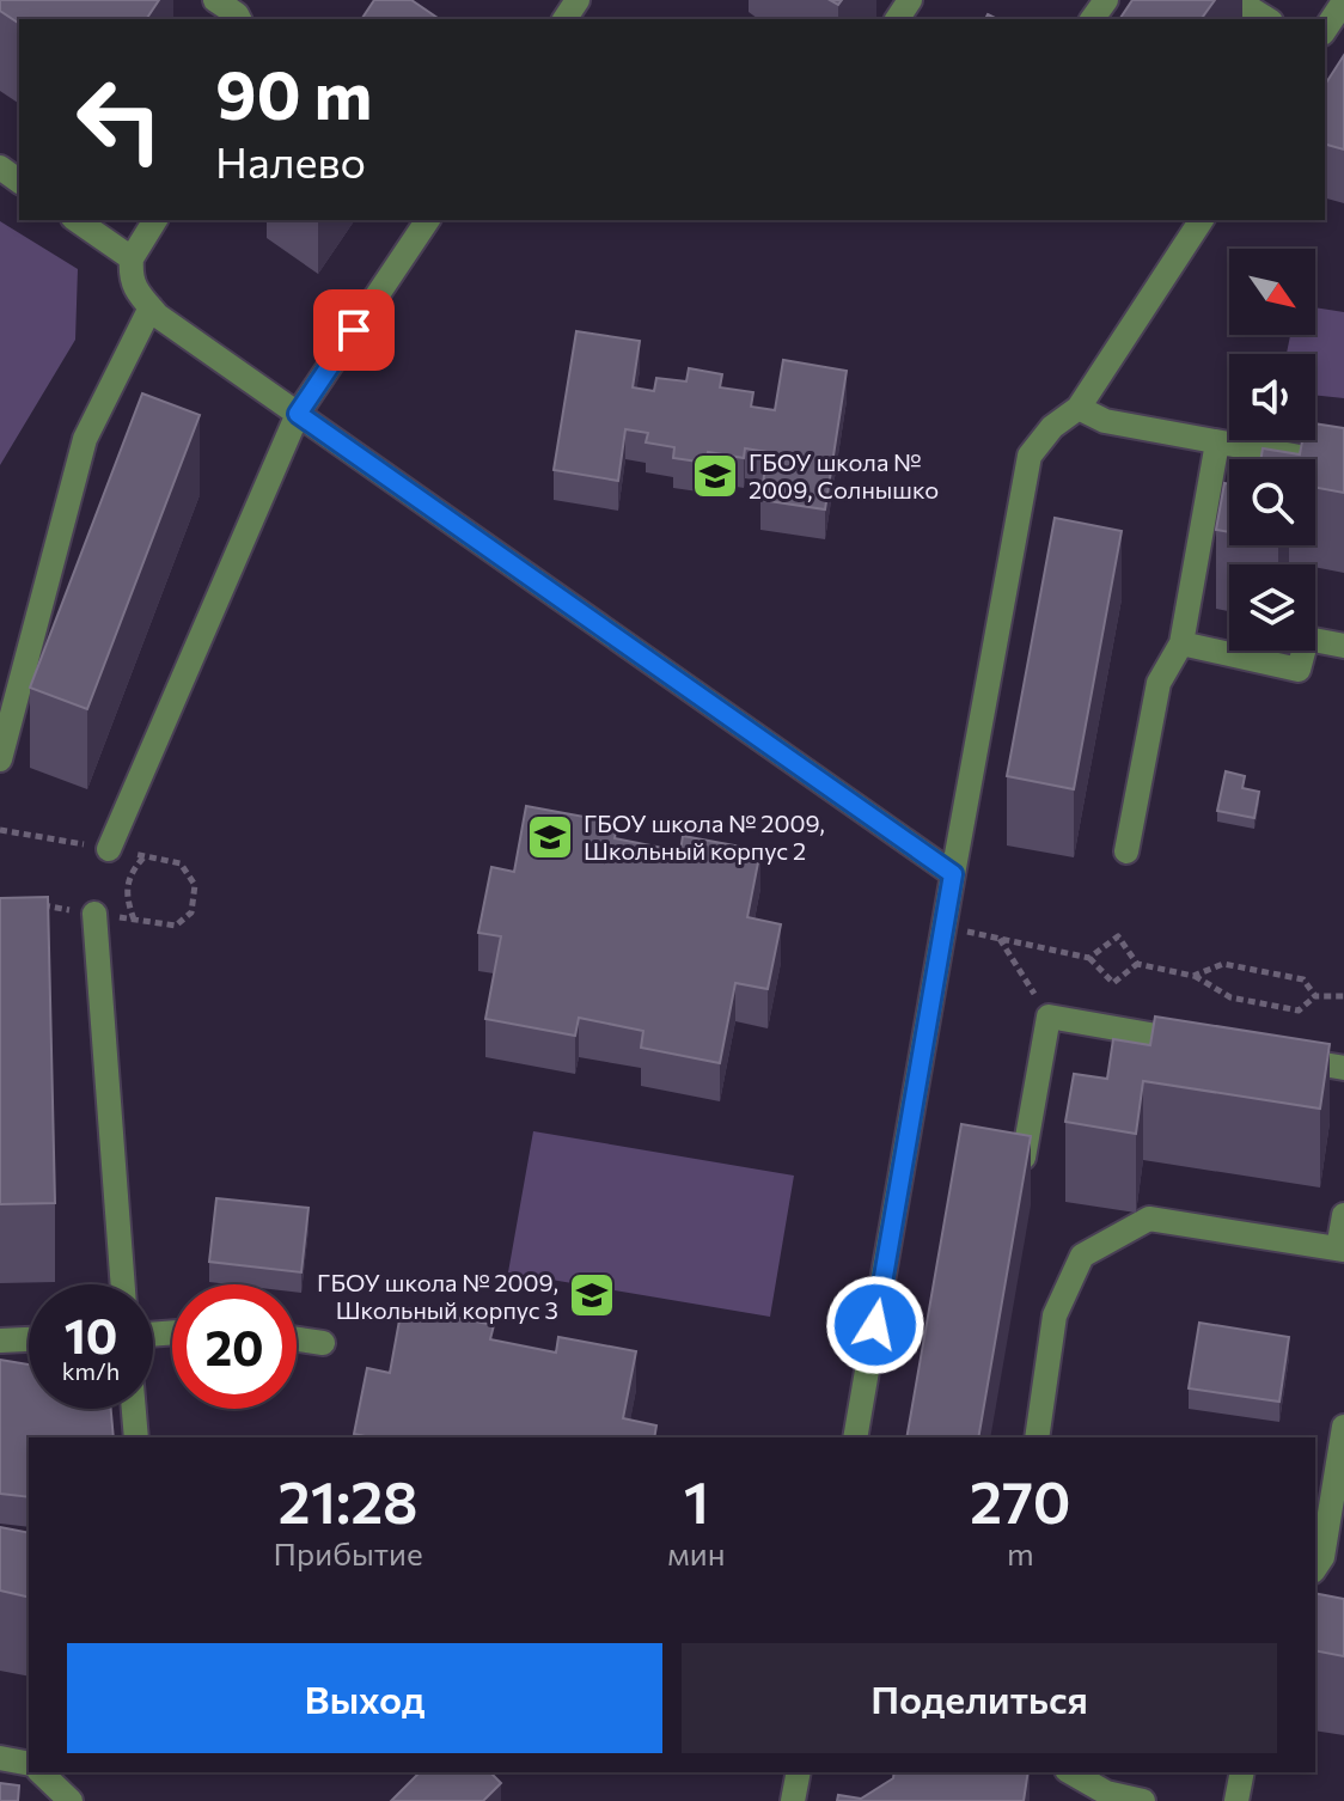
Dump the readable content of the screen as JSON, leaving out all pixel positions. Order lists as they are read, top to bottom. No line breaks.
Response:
{"places":{"school or university":["ГБОУ школа № 2009, Солнышко","ГБОУ школа № 2009, Школьный корпус 2","ГБОУ школа № 2009, Школьный корпус 3"]},"north":"bottom right","page":{"turn":["90 m","Налево"],"speed":"10 km/h","limit":"20","eta":["21:28","Прибытие","1","мин","270","m"],"buttons":["Выход","Поделиться"]}}
